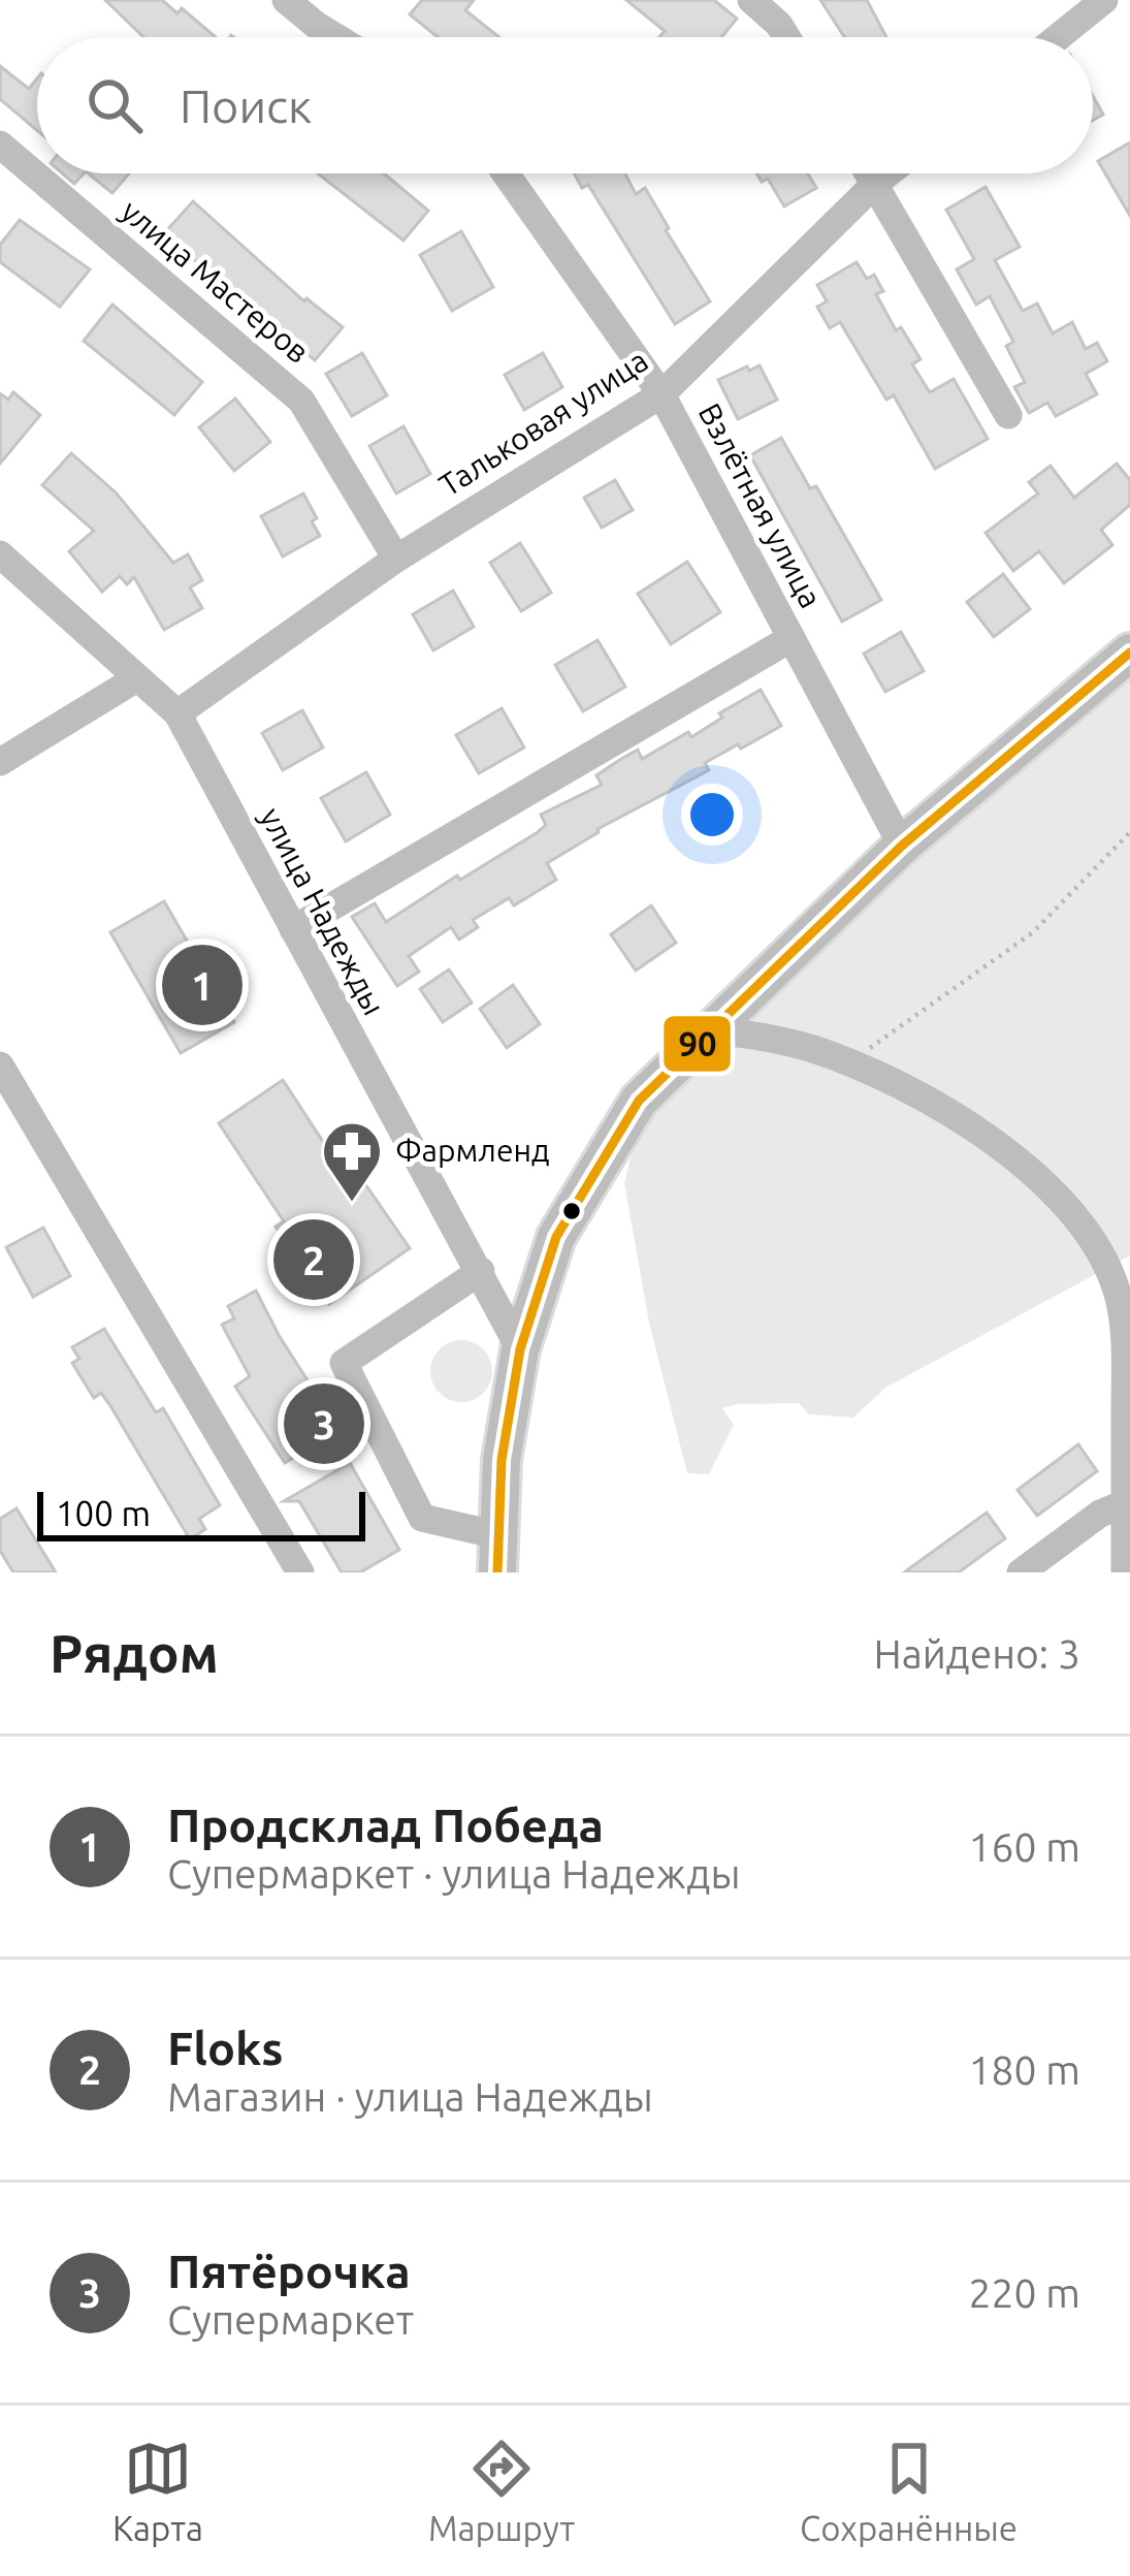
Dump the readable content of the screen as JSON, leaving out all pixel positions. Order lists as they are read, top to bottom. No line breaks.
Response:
{"streets":{"street":["улица Мастеров","Тальковая улица","Взлётная улица","улица Надежды"]},"crossings":[["улица Мастеров","Тальковая улица"],["Тальковая улица","Взлётная улица"],["Тальковая улица","улица Надежды"]],"places":{"pharmacy":["Фармленд"]},"lines":["transit line 90"],"scale_bar":"100 m","page":{"search":"Поиск","pins":["1","2","3"],"scale":"100 m","heading":["Рядом","Найдено: 3"],"list":[{"mark":"1","name":"Продсклад Победа","note":"Супермаркет · улица Надежды","value":"160 m"},{"mark":"2","name":"Floks","note":"Магазин · улица Надежды","value":"180 m"},{"mark":"3","name":"Пятёрочка","note":"Супермаркет","value":"220 m"}],"nav":["Карта","Маршрут","Сохранённые"]}}
